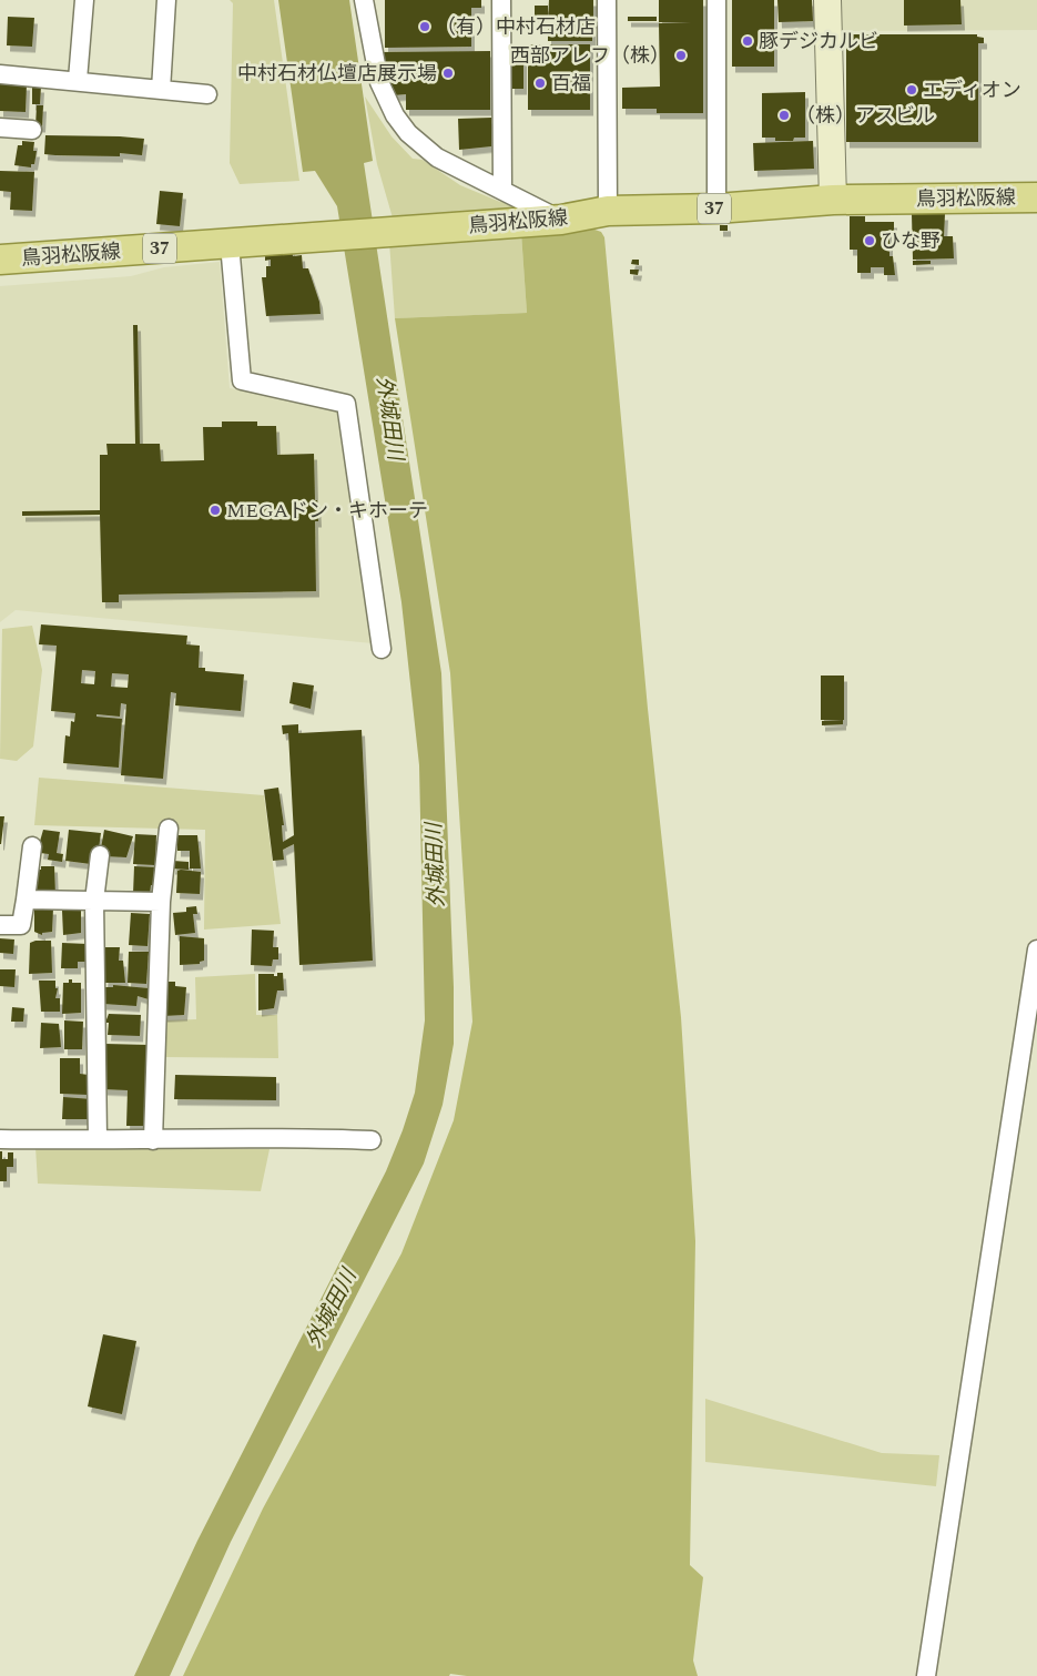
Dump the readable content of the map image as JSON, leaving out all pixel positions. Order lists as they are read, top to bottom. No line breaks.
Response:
{"streets":{"main road":["鳥羽松阪線","37"]},"water":["外城田川"],"places":["（有）中村石材店","豚デジカルビ","西部アレフ（株）","中村石材仏壇店展示場","百福","エディオン","（株）アスビル","ひな野","MEGAドン・キホーテ"]}
